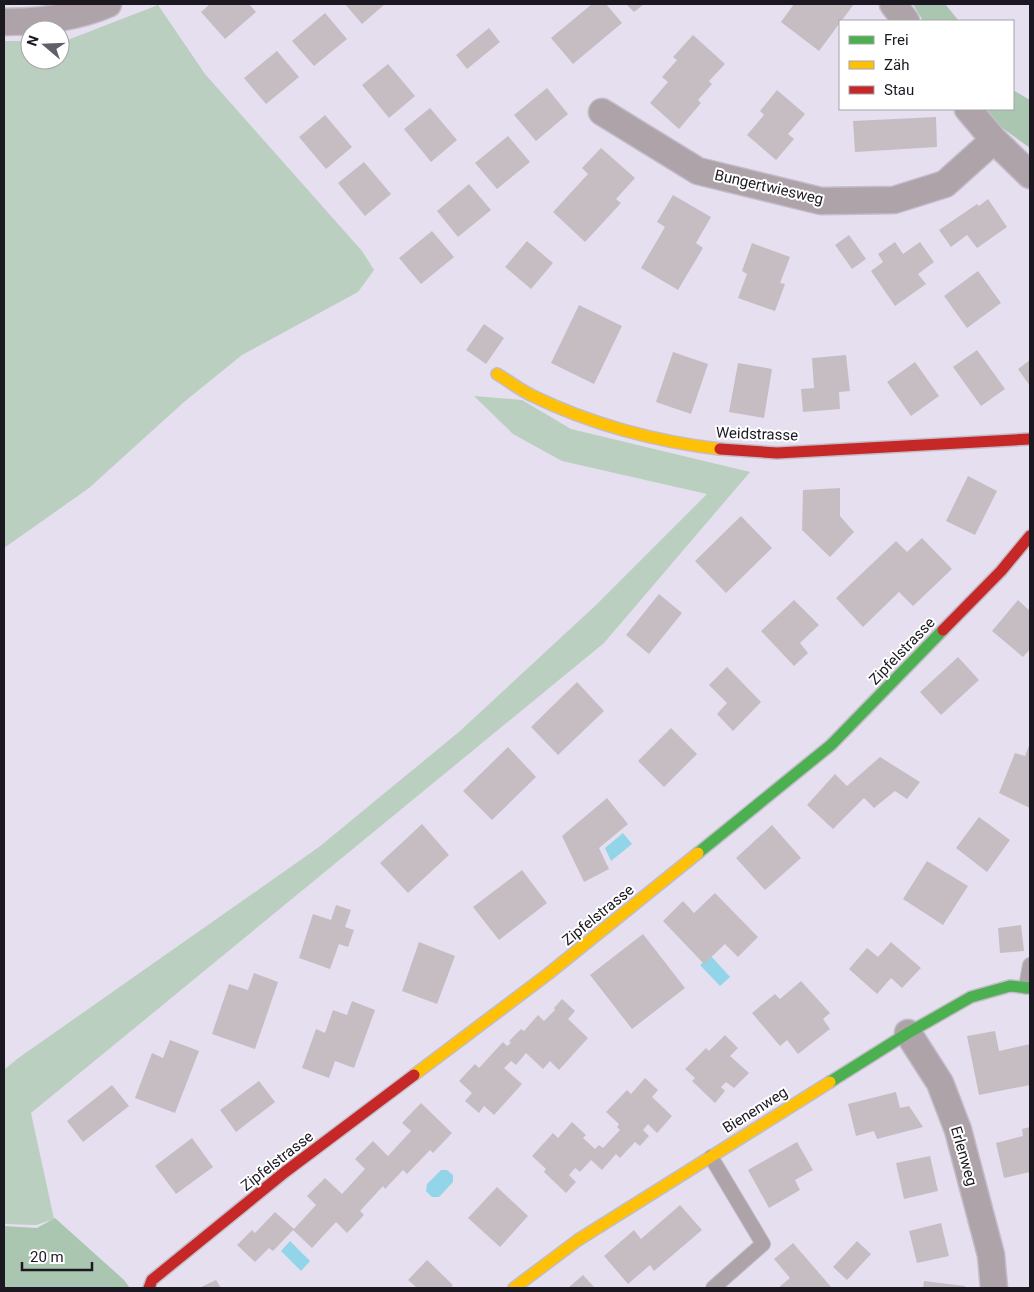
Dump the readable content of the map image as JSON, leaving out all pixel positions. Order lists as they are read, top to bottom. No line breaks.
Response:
{"streets":{"street":["Bungertwiesweg","Weidstrasse","Zipfelstrasse","Bienenweg","Erlenweg"]},"crossings":[["Bienenweg","Erlenweg"]],"legend":["Frei","Zäh","Stau"],"scale_bar":"20 m","north":"left"}
